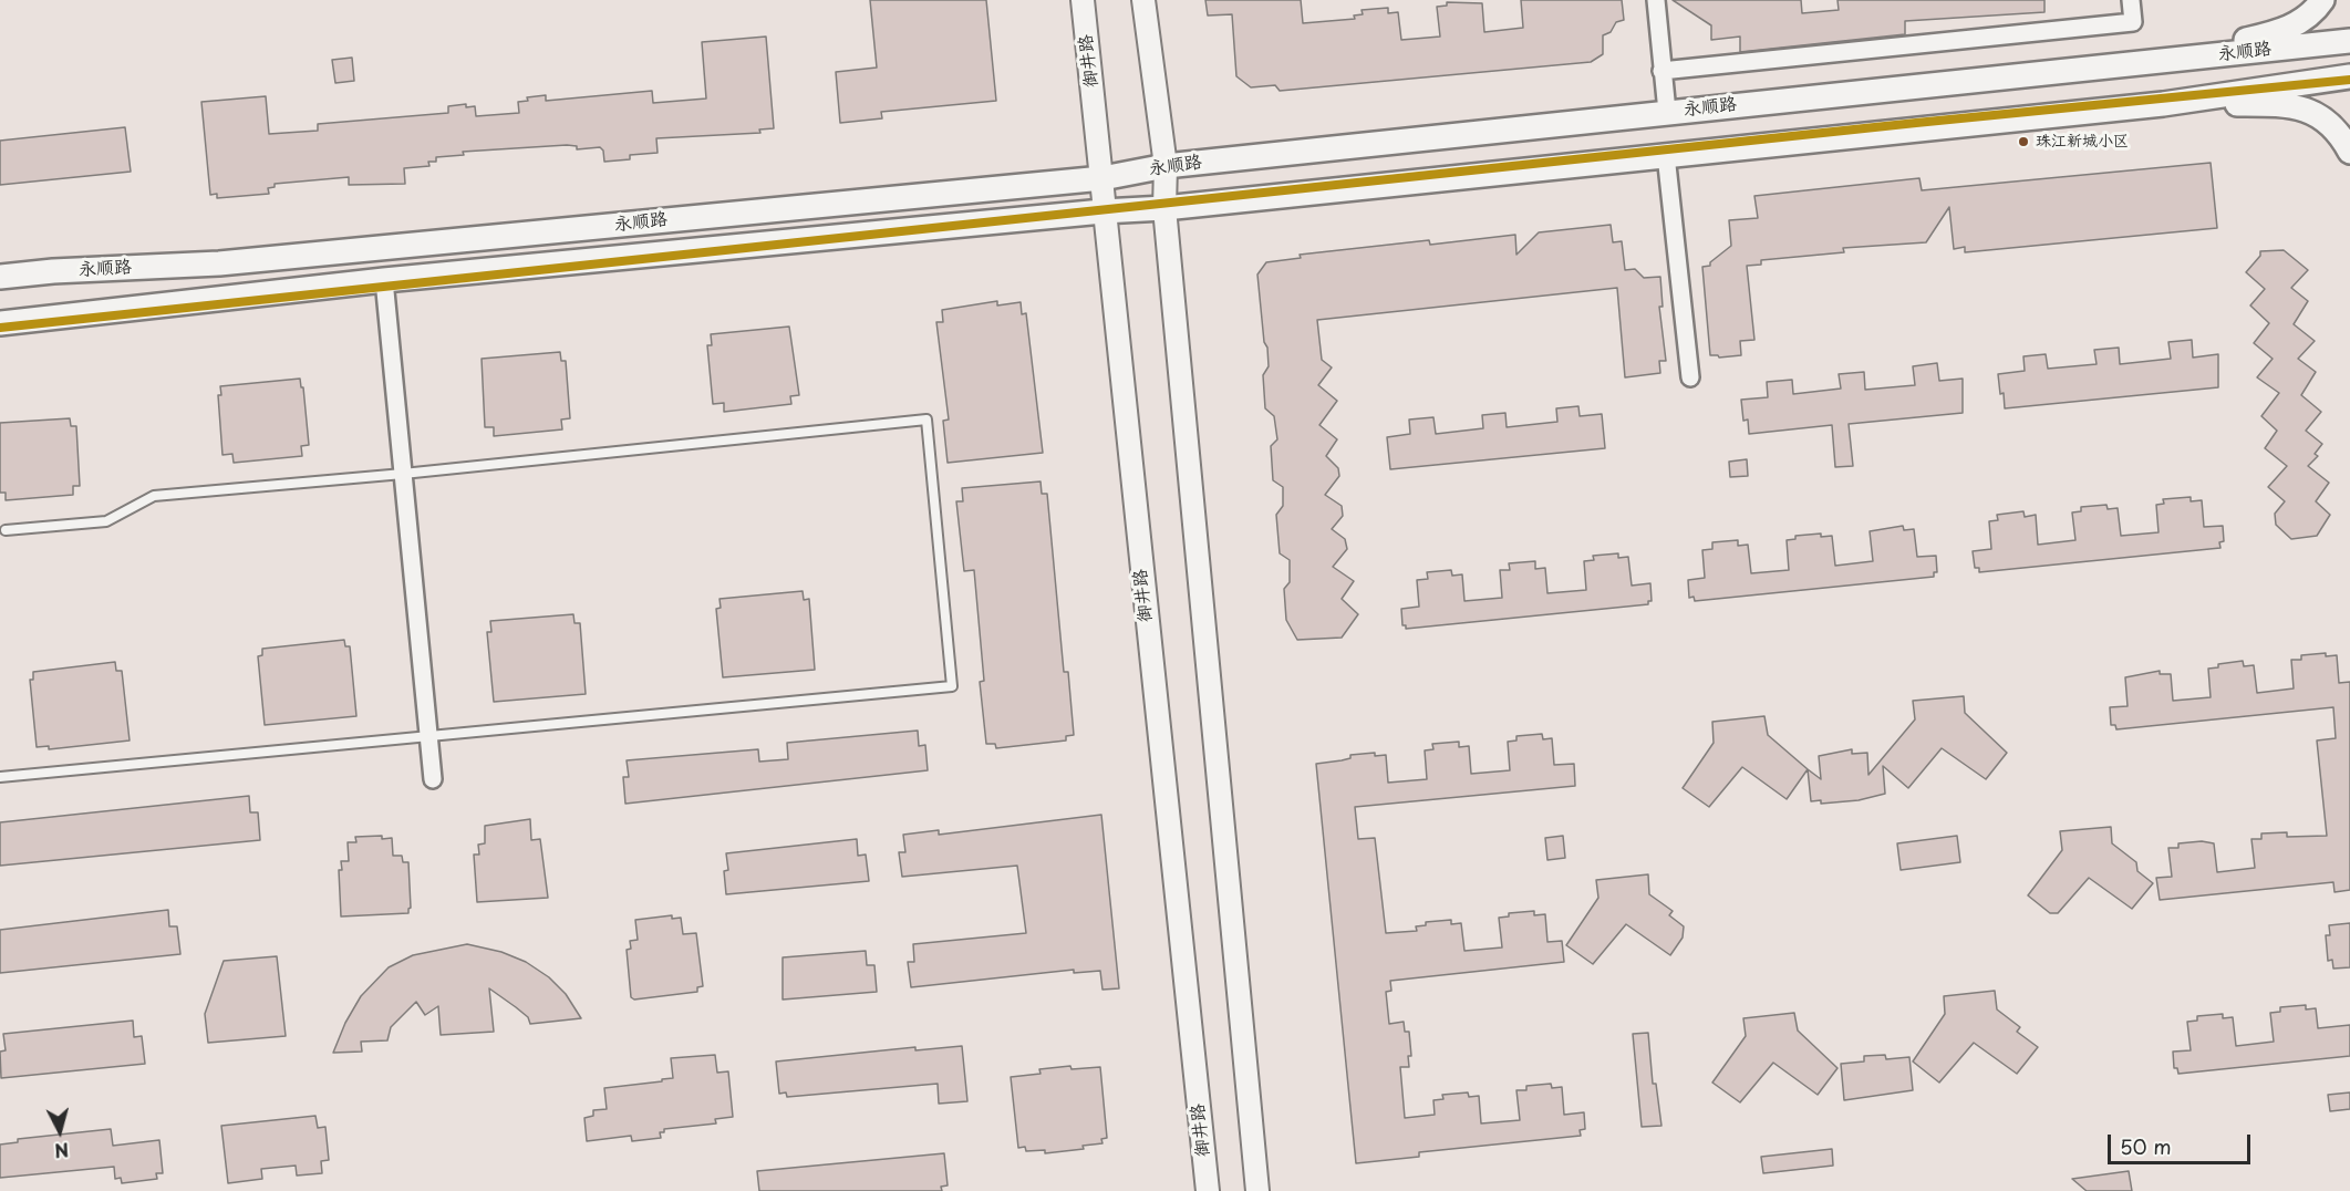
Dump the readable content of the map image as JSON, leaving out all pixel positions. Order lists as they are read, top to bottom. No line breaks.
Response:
{"streets":{"main road":["永顺路"],"street":["御井路"]},"crossings":[["永顺路","御井路"]],"places":["珠江新城小区"],"scale_bar":"50 m","north":"bottom"}
